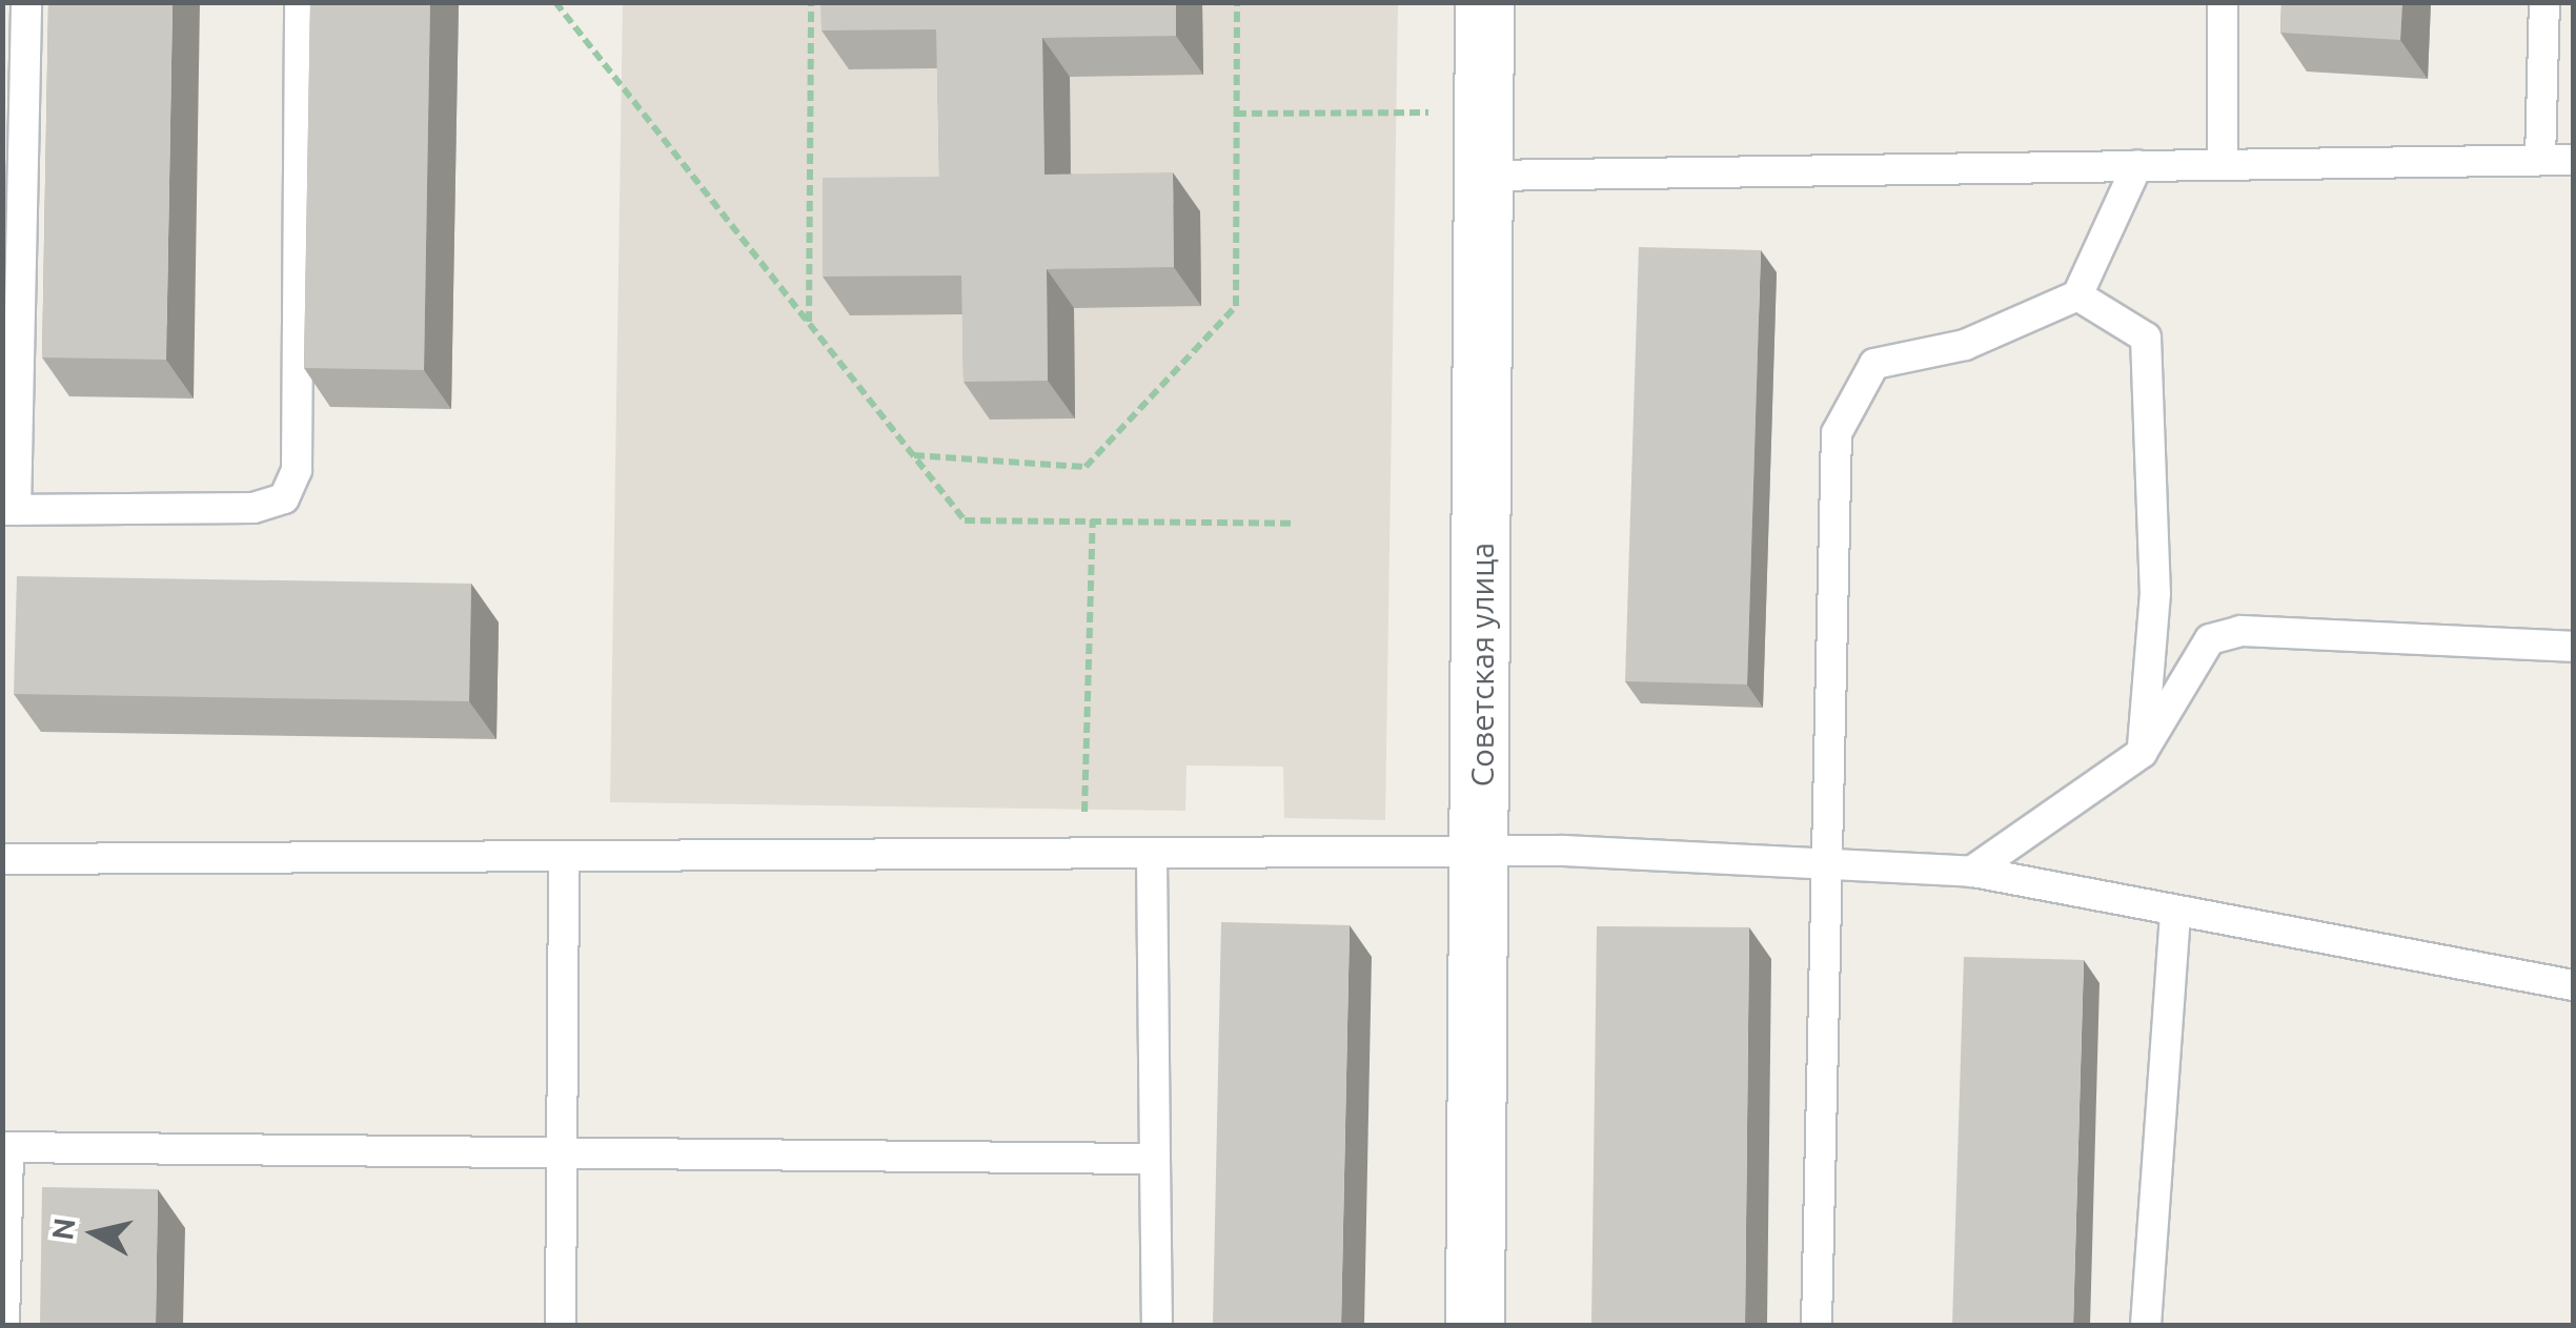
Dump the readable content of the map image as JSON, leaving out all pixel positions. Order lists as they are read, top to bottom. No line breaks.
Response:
{"streets":{"street":["Советская улица"]},"north":"left"}
